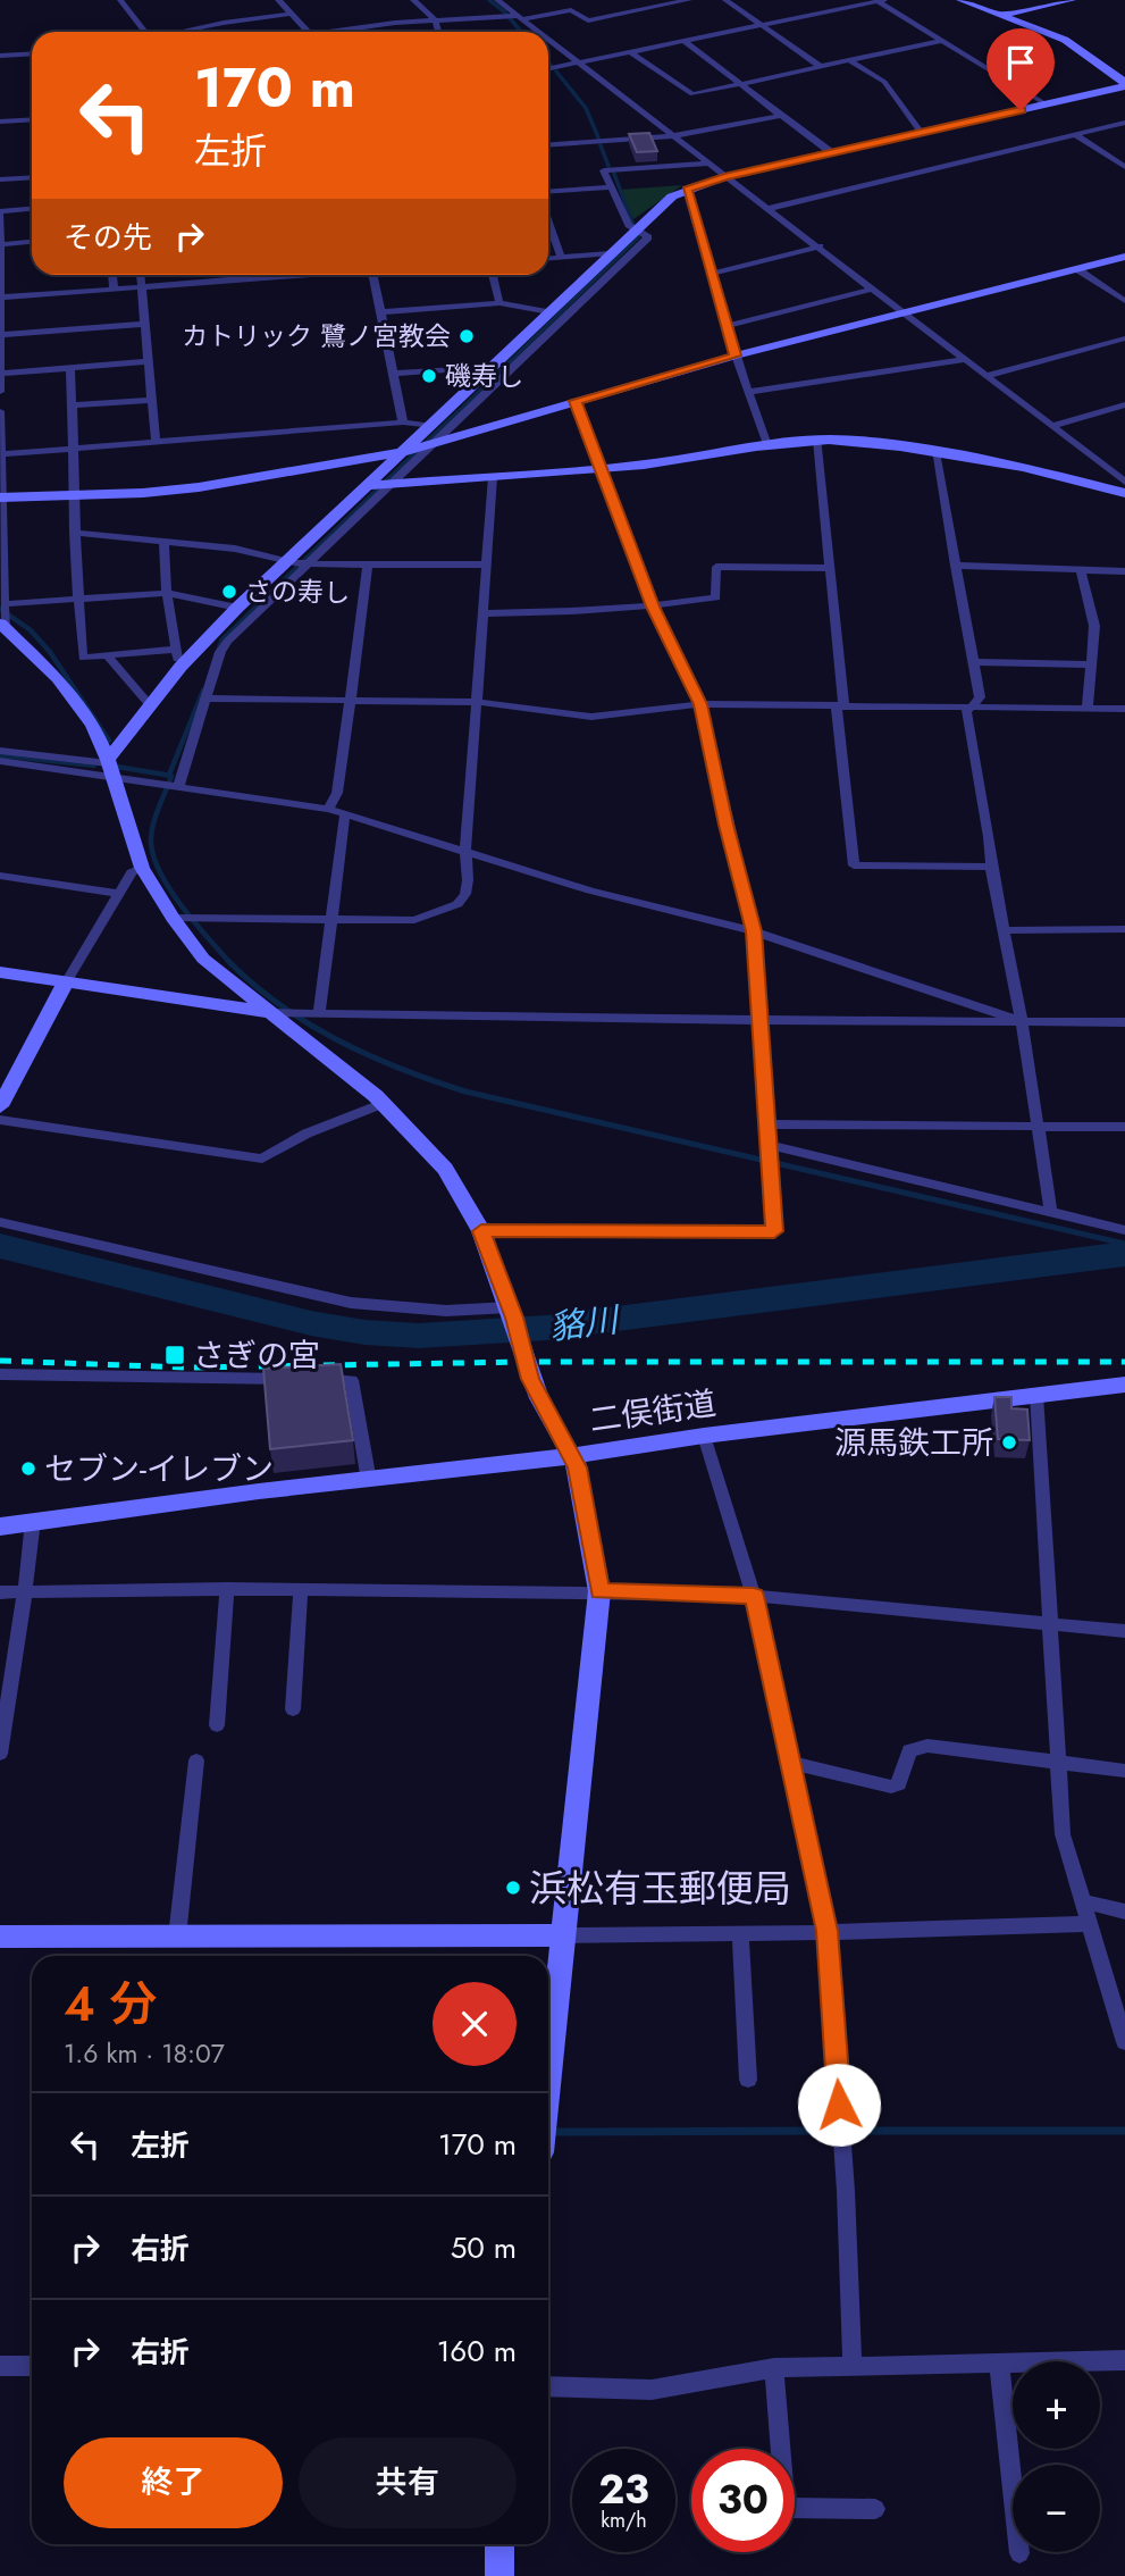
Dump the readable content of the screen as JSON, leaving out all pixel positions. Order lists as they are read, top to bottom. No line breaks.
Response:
{"streets":{"street":["二俣街道"]},"water":["貉川"],"places":{"other":["カトリック 鷺ノ宮教会","磯寿し","さの寿し","源馬鉄工所","セブン-イレブン","浜松有玉郵便局"],"transit":["さぎの宮"]},"page":{"turn":["170 m","左折"],"then":"その先","heading":["4 分","1.6 km · 18:07"],"list":[{"name":"左折","value":"170 m"},{"name":"右折","value":"50 m"},{"name":"右折","value":"160 m"}],"map_buttons":["+","−"],"buttons":["終了","共有"],"speed":"23 km/h","limit":"30"}}
